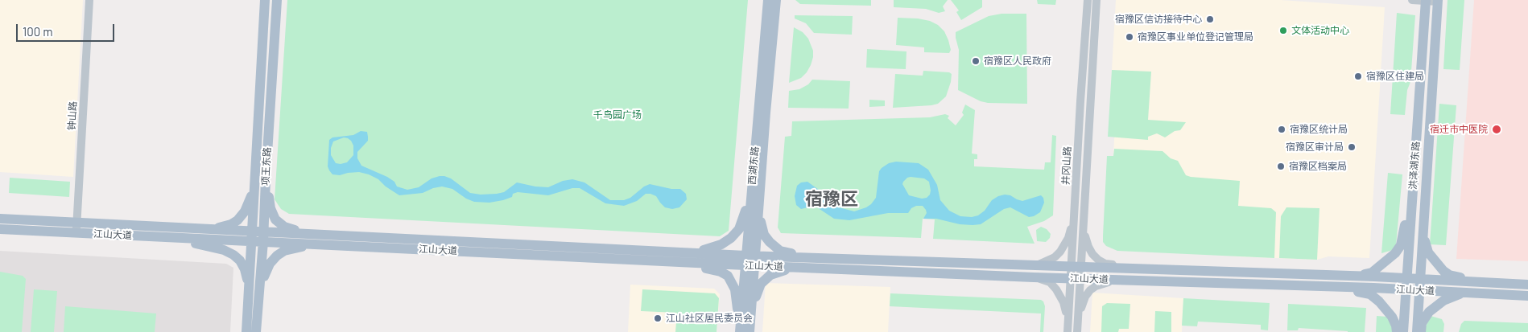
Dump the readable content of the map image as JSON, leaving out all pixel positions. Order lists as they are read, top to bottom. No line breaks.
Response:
{"streets":{"main road":["西湖东路","洪泽湖东路","项王东路","江山大道"],"street":["钟山路","井冈山路"]},"crossings":[["钟山路","江山大道"],["西湖东路","江山大道"],["井冈山路","江山大道"],["洪泽湖东路","江山大道"],["项王东路","江山大道"]],"districts":["宿豫区"],"parks":["千鸟园广场"],"places":["宿豫区信访接待中心","文体活动中心","宿豫区事业单位登记管理局","宿豫区人民政府","宿豫区住建局","宿豫区统计局","宿迁市中医院","宿豫区审计局","宿豫区档案局","江山社区居民委员会"],"scale_bar":"100 m"}
